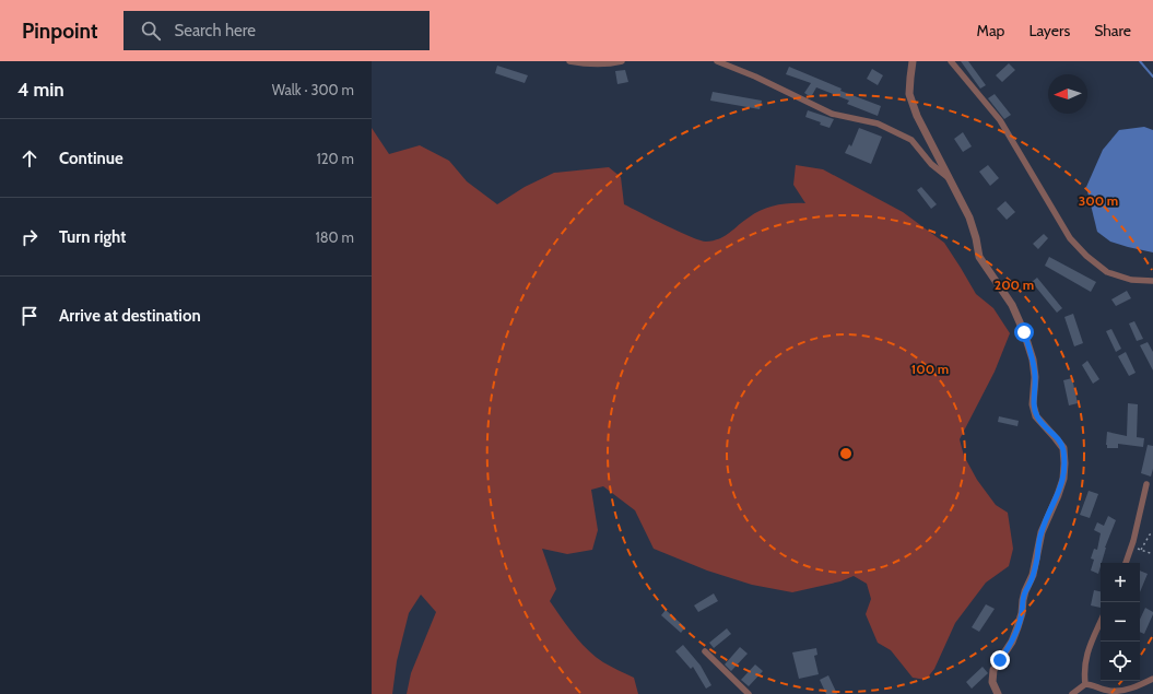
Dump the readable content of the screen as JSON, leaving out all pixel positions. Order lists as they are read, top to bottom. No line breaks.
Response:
{"north":"left","page":{"header":"Pinpoint","search":"Search here","nav":["Map","Layers","Share"],"heading":["4 min","Walk · 300 m"],"list":[["Continue","120 m"],["Turn right","180 m"],"Arrive at destination"],"map_buttons":["+","−"]},"rings":["300 m","200 m","100 m"]}
